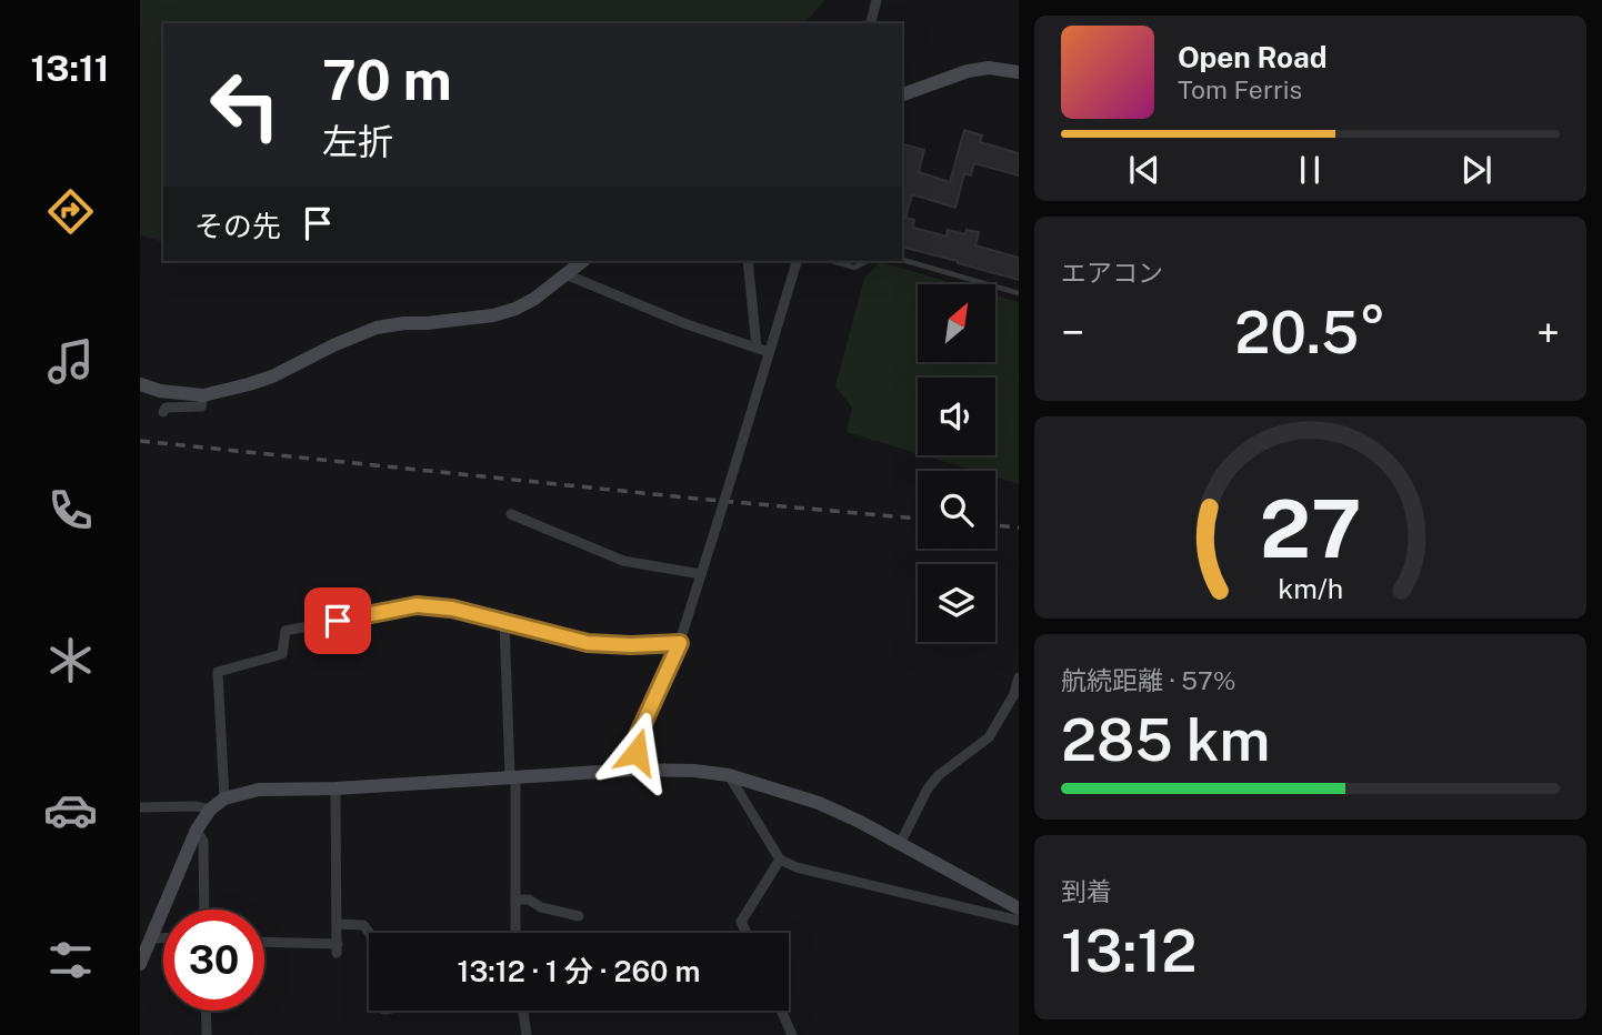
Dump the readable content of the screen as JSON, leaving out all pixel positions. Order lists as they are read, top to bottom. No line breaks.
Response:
{"north":"top right","page":{"tabs":"13:11","turn":["70 m","左折"],"song":["Open Road","Tom Ferris"],"then":"その先","tile":["エアコン",["航続距離 · 57%","285 km"],["到着","13:12"]],"heat":["−","20.5°","+"],"limit":"30","trip":"13:12 · 1 分 · 260 m","gauge":["27","km/h"]}}
